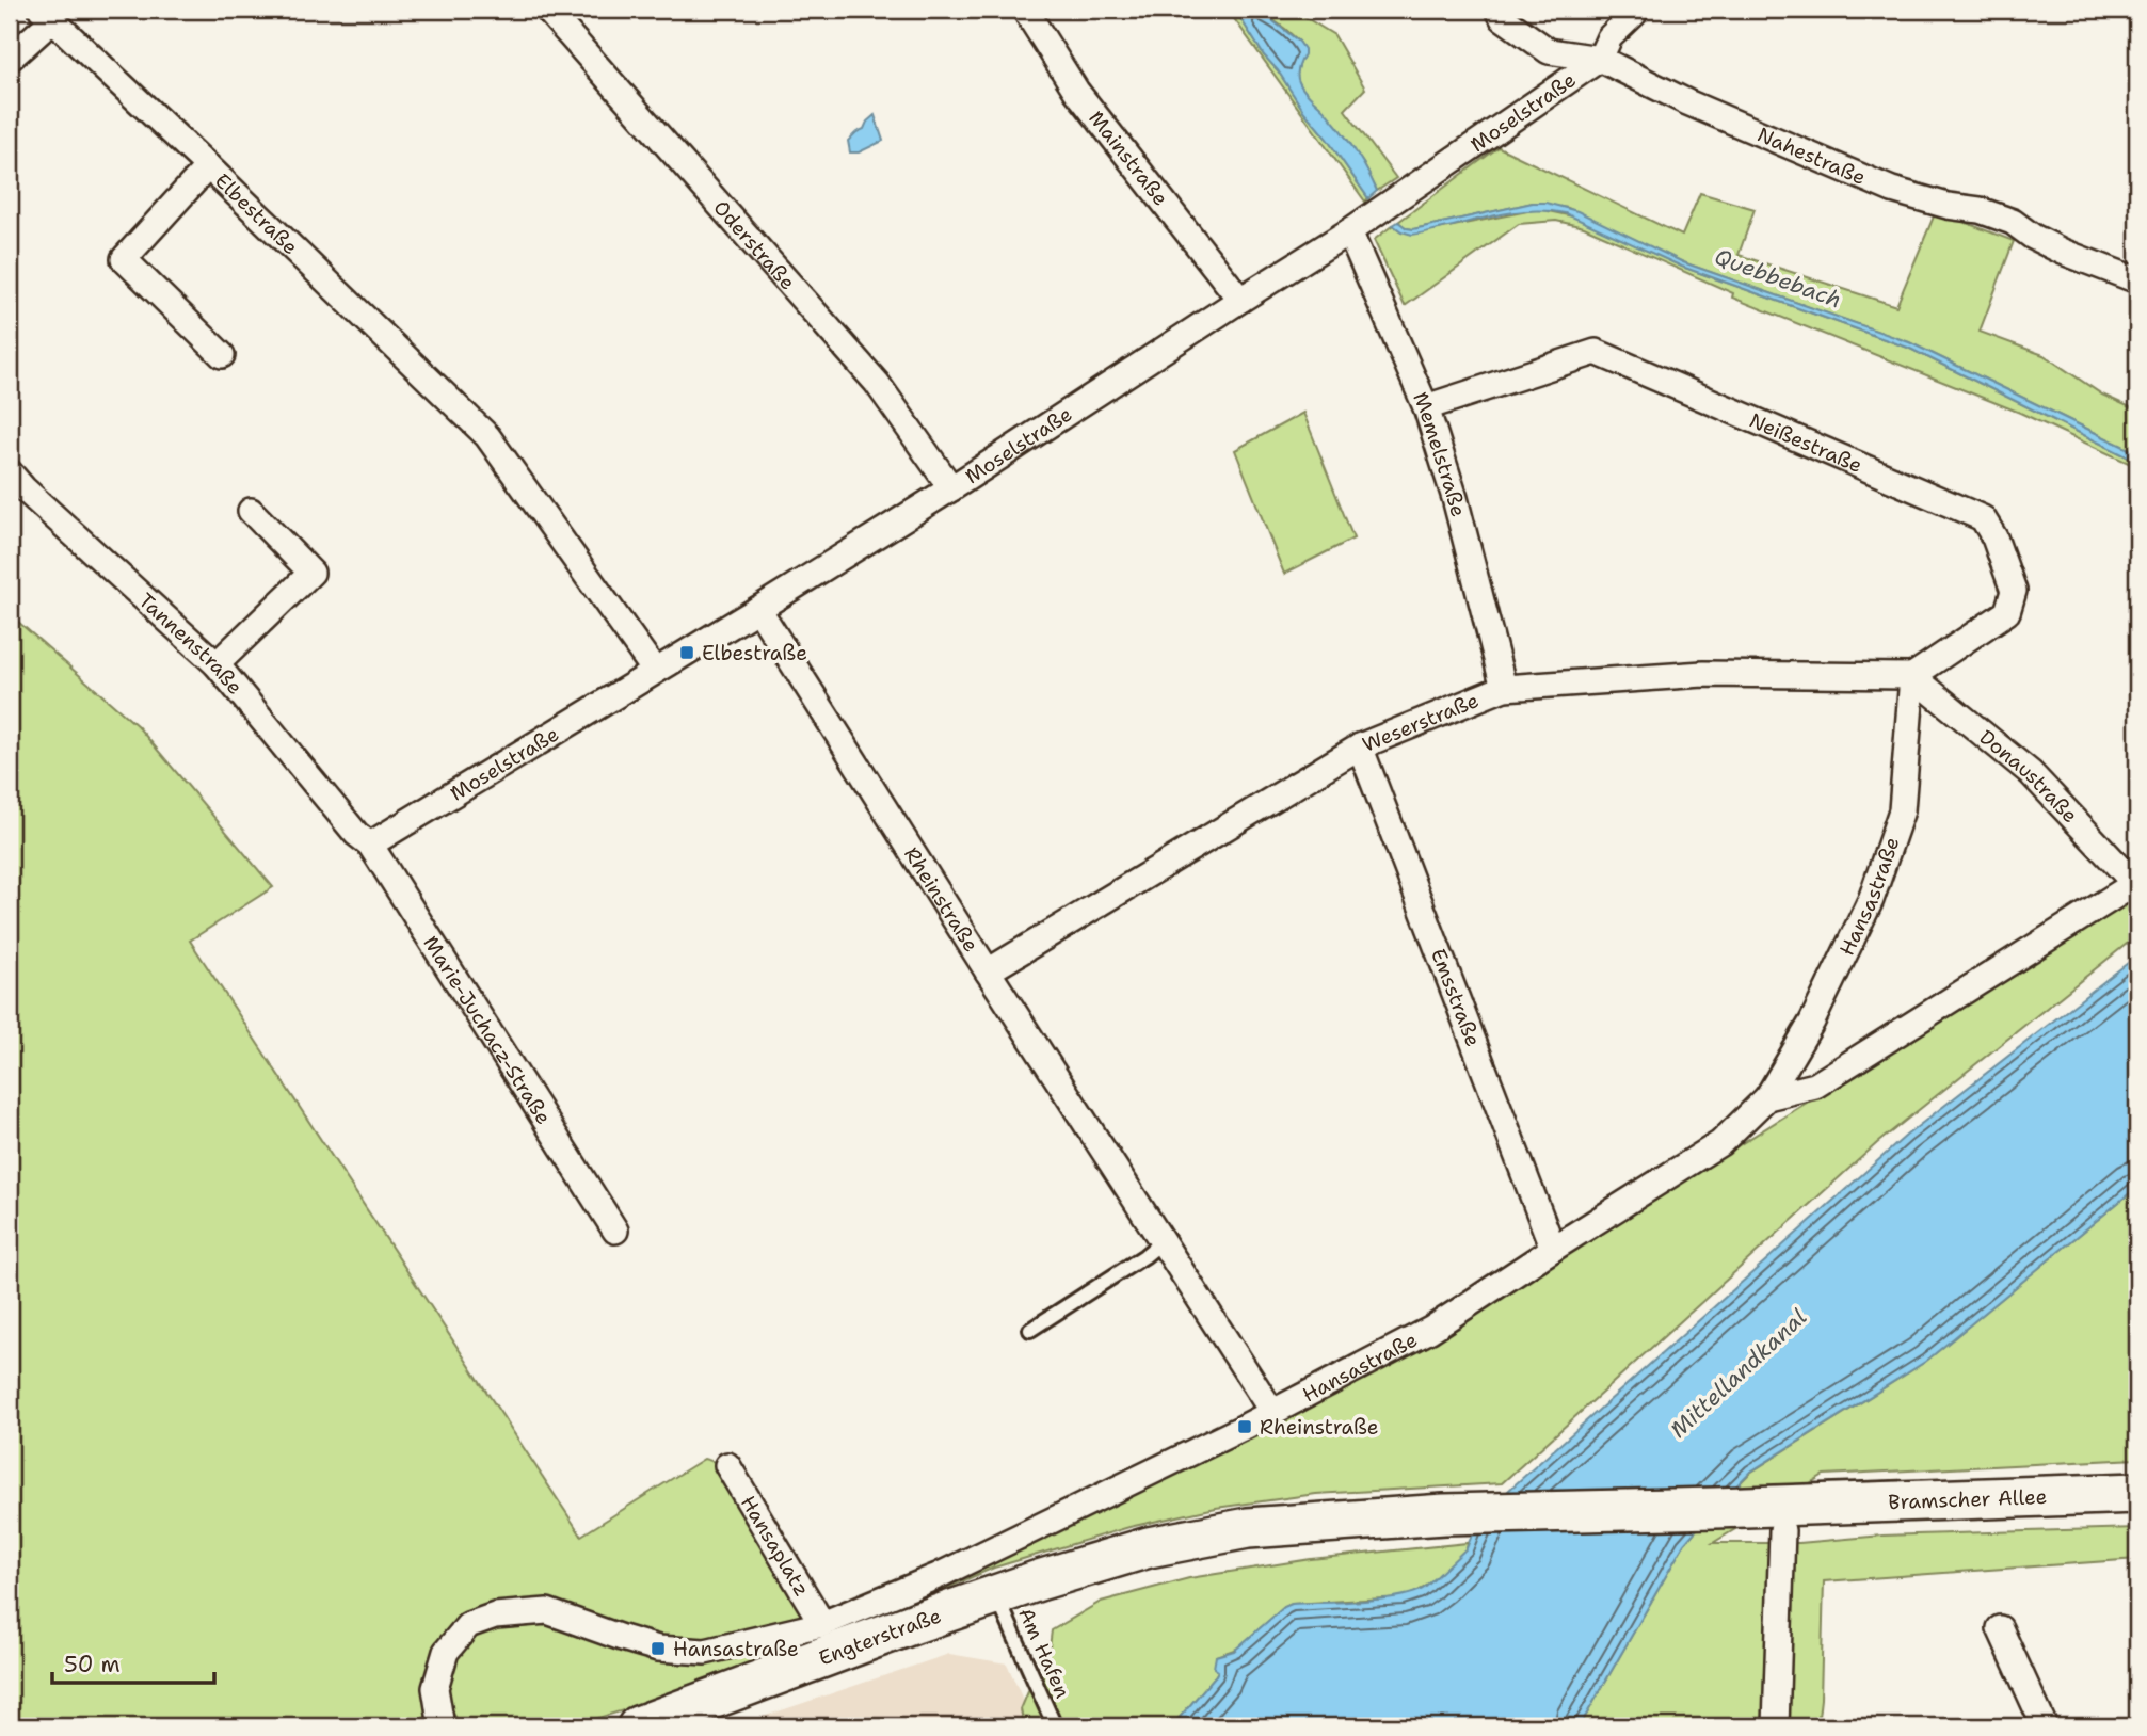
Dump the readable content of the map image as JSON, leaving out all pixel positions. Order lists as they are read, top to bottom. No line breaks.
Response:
{"streets":{"main road":["Bramscher Allee","Engterstraße"],"street":["Moselstraße","Nahestraße","Mainstraße","Elbestraße","Oderstraße","Neißestraße","Memelstraße","Tannenstraße","Weserstraße","Donaustraße","Hansastraße","Rheinstraße","Emsstraße","Marie-Juchacz-Straße","Hansaplatz"],"lane":["Am Hafen"]},"crossings":[["Moselstraße","Nahestraße"],["Moselstraße","Mainstraße"],["Moselstraße","Elbestraße"],["Moselstraße","Oderstraße"],["Moselstraße","Memelstraße"],["Moselstraße","Tannenstraße"],["Moselstraße","Rheinstraße"],["Moselstraße","Marie-Juchacz-Straße"],["Neißestraße","Memelstraße"],["Neißestraße","Weserstraße"],["Neißestraße","Donaustraße"],["Neißestraße","Hansastraße"],["Memelstraße","Weserstraße"],["Tannenstraße","Marie-Juchacz-Straße"],["Weserstraße","Donaustraße"],["Weserstraße","Hansastraße"],["Weserstraße","Rheinstraße"],["Weserstraße","Emsstraße"],["Donaustraße","Hansastraße"],["Hansastraße","Rheinstraße"],["Hansastraße","Emsstraße"],["Hansastraße","Hansaplatz"],["Bramscher Allee","Engterstraße"],["Engterstraße","Am Hafen"]],"water":["Quebbebach","Mittellandkanal"],"places":{"transit":["Elbestraße","Rheinstraße","Hansastraße"]},"scale_bar":"50 m"}
